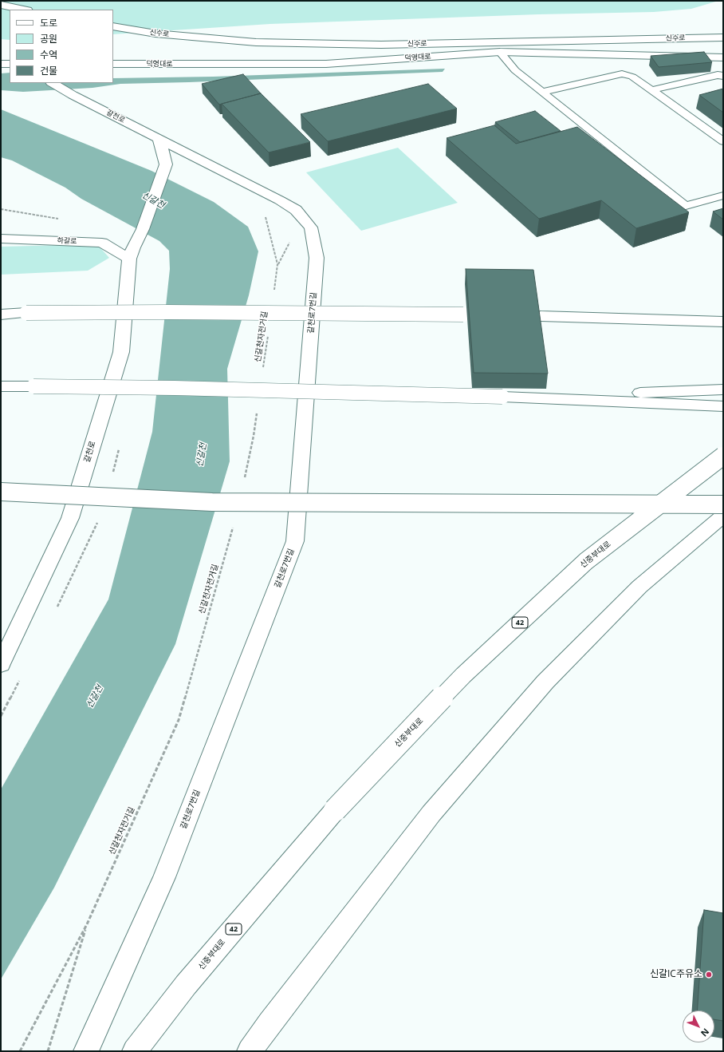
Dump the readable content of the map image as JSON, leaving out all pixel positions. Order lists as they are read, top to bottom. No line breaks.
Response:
{"streets":{"main road":["신수로","덕영대로","갈천로","하갈로","갈천로7번길","신중부대로","42"],"path":["신갈천자전거길"]},"crossings":[["갈천로","하갈로"],["갈천로","갈천로7번길"]],"water":["신갈천"],"places":["신갈IC주유소"],"legend":["도로","공원","수역","건물"],"north":"bottom right"}
